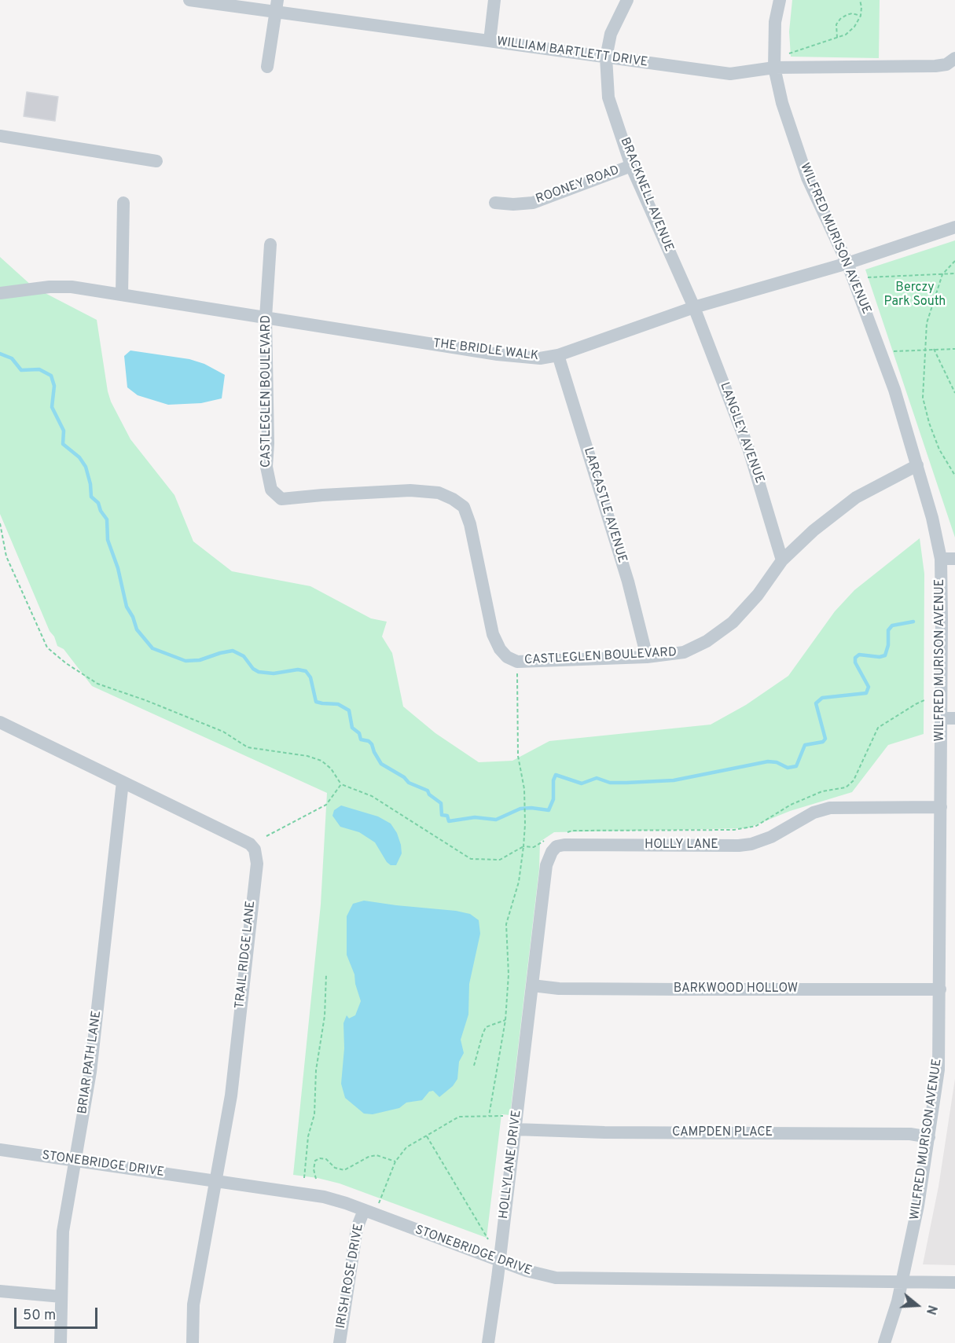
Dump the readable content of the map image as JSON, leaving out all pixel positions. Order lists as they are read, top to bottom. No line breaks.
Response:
{"streets":{"street":["WILLIAM BARTLETT DRIVE","ROONEY ROAD","BRACKNELL AVENUE","WILFRED MURISON AVENUE","THE BRIDLE WALK","CASTLEGLEN BOULEVARD","LANGLEY AVENUE","LARCASTLE AVENUE","HOLLY LANE","TRAIL RIDGE LANE","BARKWOOD HOLLOW","BRIAR PATH LANE","CAMPDEN PLACE","STONEBRIDGE DRIVE","HOLLYLANE DRIVE","IRISH ROSE DRIVE"]},"crossings":[["WILLIAM BARTLETT DRIVE","BRACKNELL AVENUE"],["WILLIAM BARTLETT DRIVE","WILFRED MURISON AVENUE"],["ROONEY ROAD","BRACKNELL AVENUE"],["BRACKNELL AVENUE","THE BRIDLE WALK"],["BRACKNELL AVENUE","LANGLEY AVENUE"],["WILFRED MURISON AVENUE","THE BRIDLE WALK"],["WILFRED MURISON AVENUE","CASTLEGLEN BOULEVARD"],["WILFRED MURISON AVENUE","HOLLY LANE"],["WILFRED MURISON AVENUE","BARKWOOD HOLLOW"],["WILFRED MURISON AVENUE","CAMPDEN PLACE"],["WILFRED MURISON AVENUE","STONEBRIDGE DRIVE"],["THE BRIDLE WALK","CASTLEGLEN BOULEVARD"],["THE BRIDLE WALK","LANGLEY AVENUE"],["THE BRIDLE WALK","LARCASTLE AVENUE"],["CASTLEGLEN BOULEVARD","LANGLEY AVENUE"],["CASTLEGLEN BOULEVARD","LARCASTLE AVENUE"],["HOLLY LANE","BARKWOOD HOLLOW"],["HOLLY LANE","HOLLYLANE DRIVE"],["TRAIL RIDGE LANE","BRIAR PATH LANE"],["TRAIL RIDGE LANE","STONEBRIDGE DRIVE"],["BARKWOOD HOLLOW","HOLLYLANE DRIVE"],["BRIAR PATH LANE","STONEBRIDGE DRIVE"],["CAMPDEN PLACE","HOLLYLANE DRIVE"],["STONEBRIDGE DRIVE","HOLLYLANE DRIVE"],["STONEBRIDGE DRIVE","IRISH ROSE DRIVE"]],"parks":["Berczy Park South"],"scale_bar":"50 m","north":"right"}
